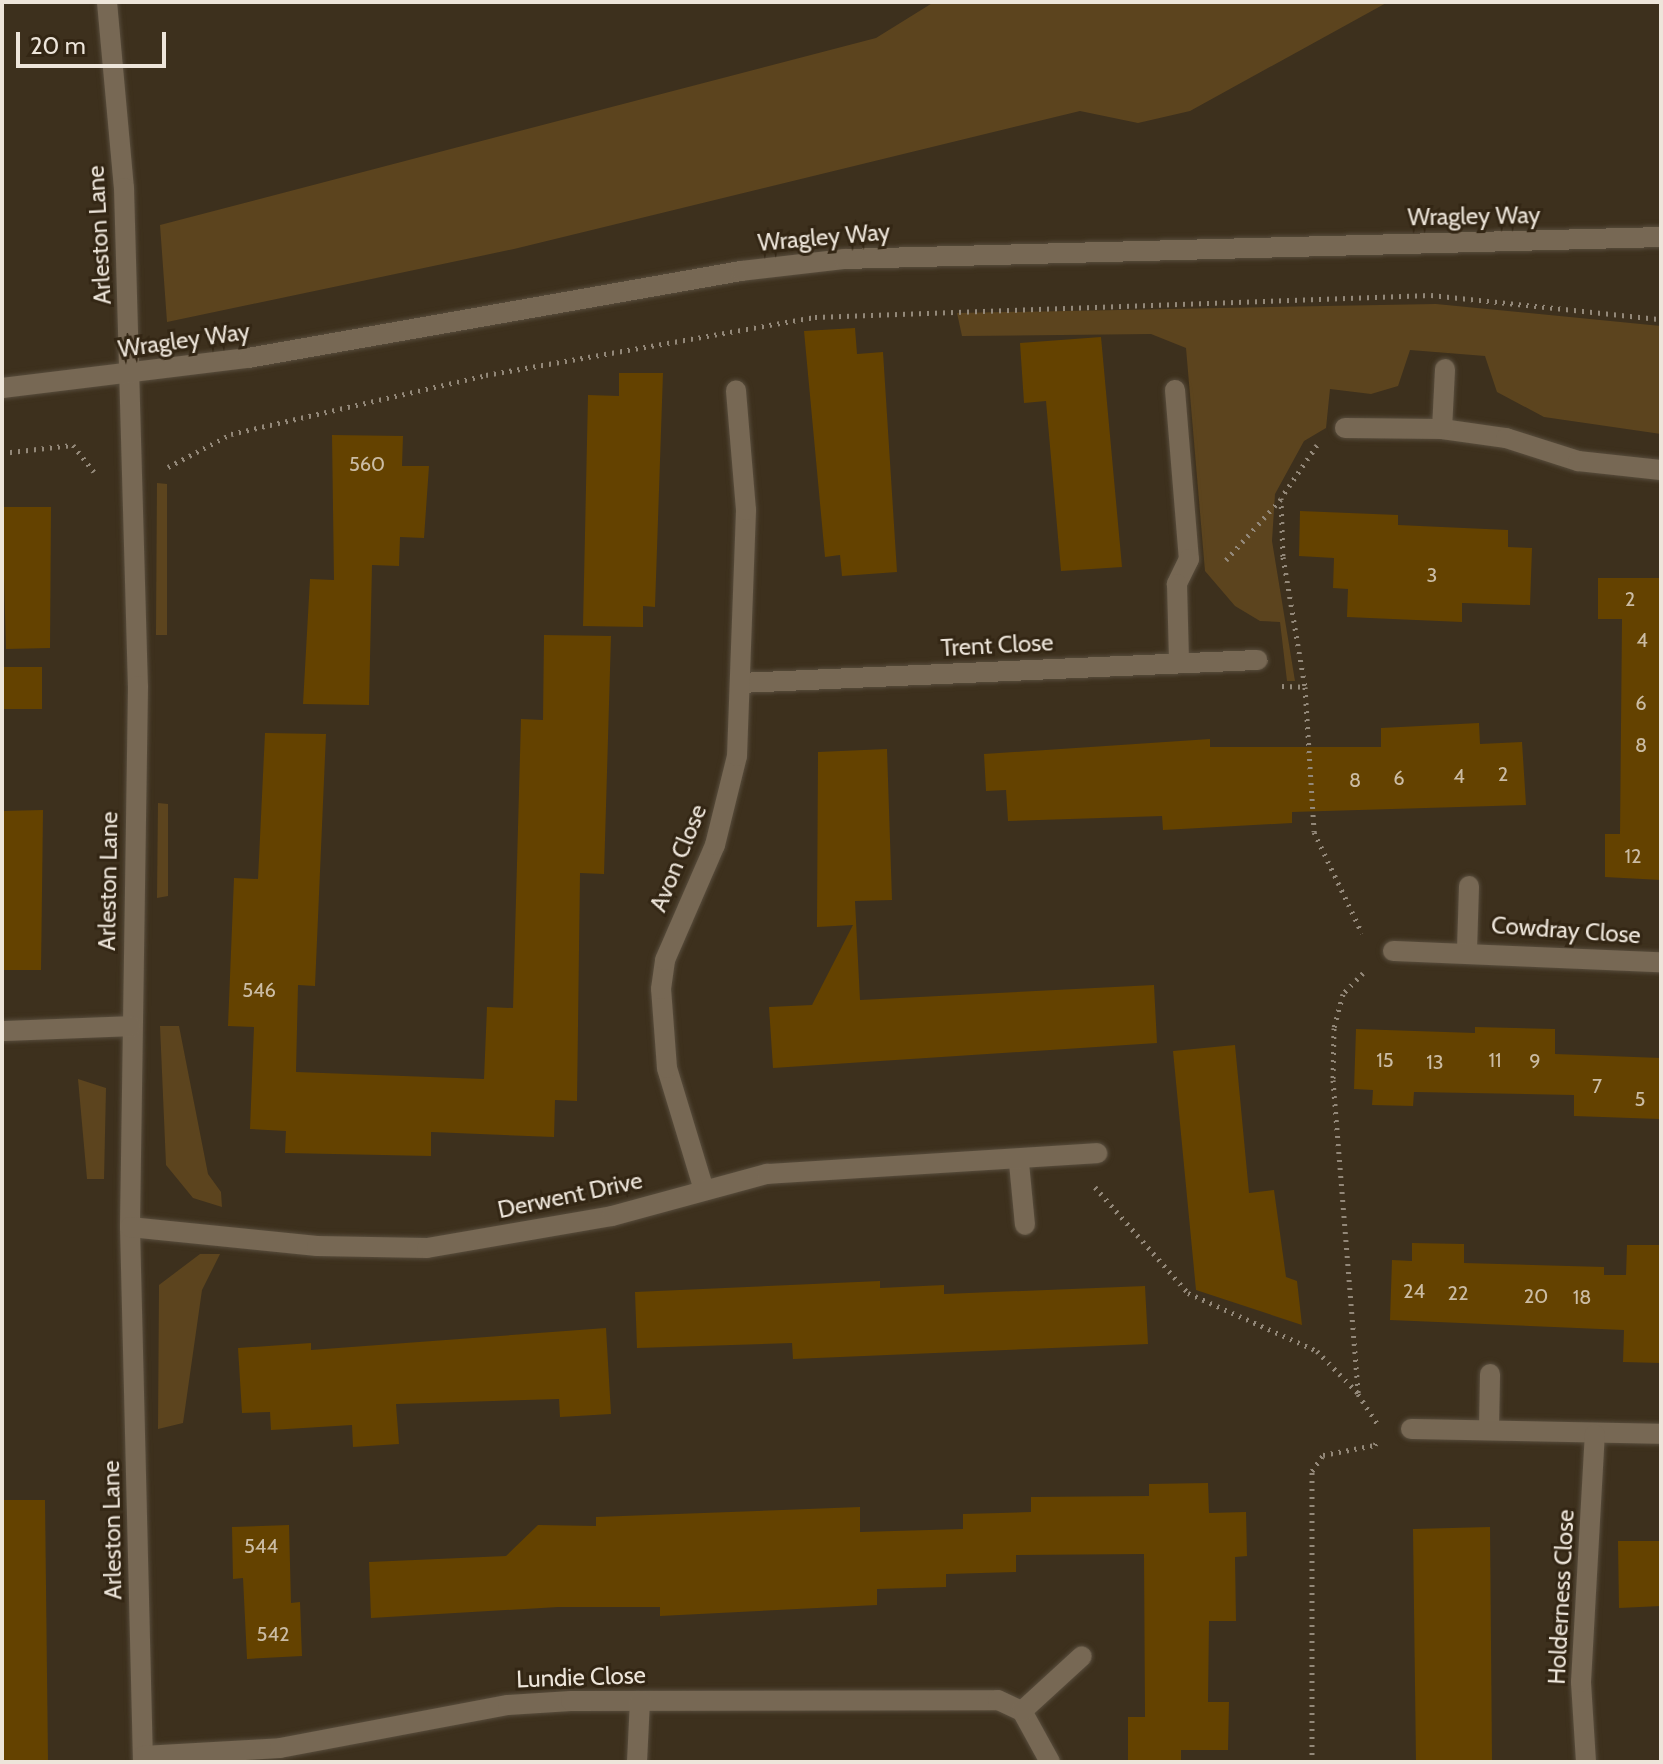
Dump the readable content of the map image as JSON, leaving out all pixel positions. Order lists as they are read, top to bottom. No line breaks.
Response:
{"streets":{"street":["Wragley Way","Arleston Lane","Trent Close","Avon Close","Cowdray Close","Derwent Drive","Holderness Close","Lundie Close"]},"crossings":[["Wragley Way","Arleston Lane"],["Arleston Lane","Derwent Drive"],["Arleston Lane","Lundie Close"],["Trent Close","Avon Close"],["Avon Close","Derwent Drive"]],"house_numbers":["560","3","2","4","6","8","2","4","6","8","12","546","15","11","9","13","7","5","24","22","20","18","544","542"],"scale_bar":"20 m"}
